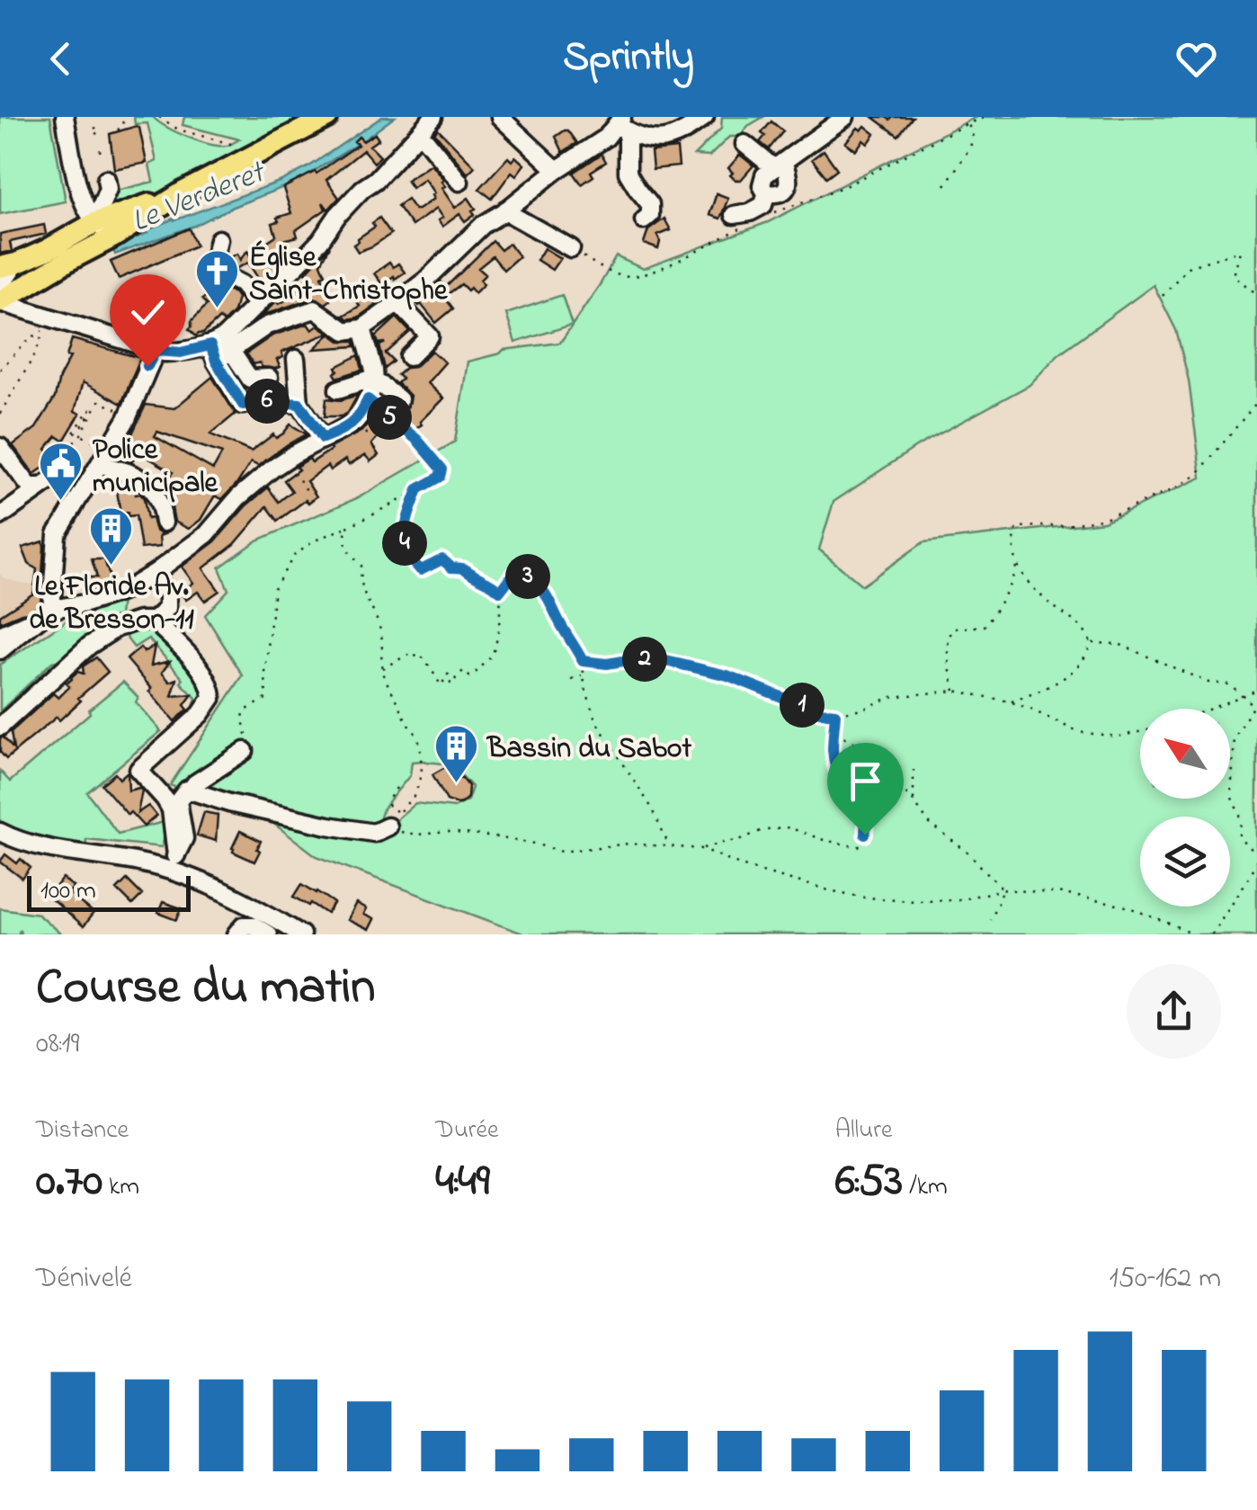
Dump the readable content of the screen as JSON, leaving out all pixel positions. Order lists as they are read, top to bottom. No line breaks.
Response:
{"water":["Le Verderet"],"places":{"church":["Église Saint-Christophe"],"public building":["Police municipale"],"building":["Le Floride Av. de Bresson-11","Bassin du Sabot"]},"scale_bar":"100 m","north":"top left","page":{"header":"Sprintly","pins":["6","5","4","3","2","1"],"scale":"100 m","heading":["Course du matin","08:19"],"stats":[["Distance","0.70 km"],["Durée","4:49"],["Allure","6:53 /km"]],"chart":["Dénivelé","150–162 m"]}}
